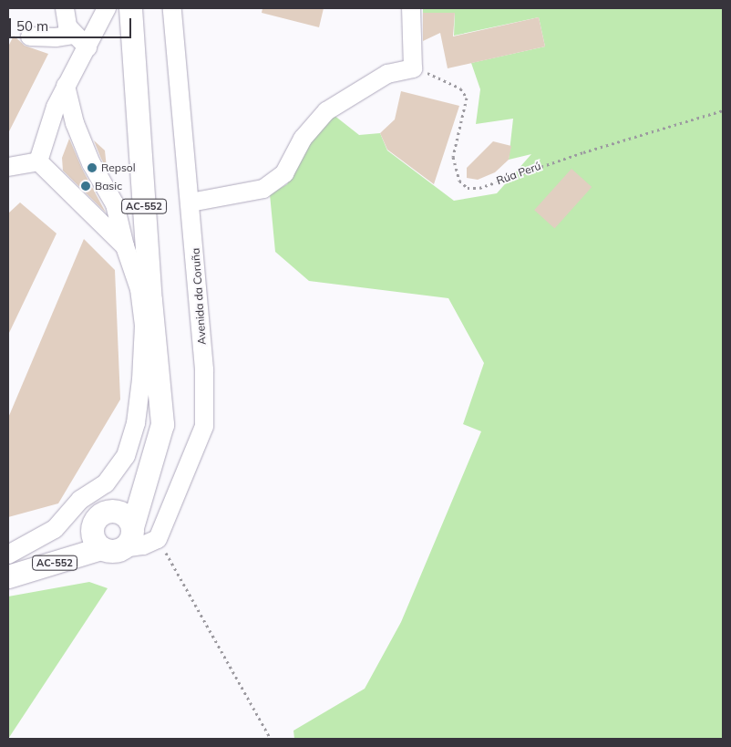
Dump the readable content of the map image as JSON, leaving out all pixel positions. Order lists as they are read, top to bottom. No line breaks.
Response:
{"streets":{"main road":["AC-552"],"street":["Avenida da Coruña"],"path":["Rúa Perú"]},"places":["Repsol","Basic"],"scale_bar":"50 m"}
